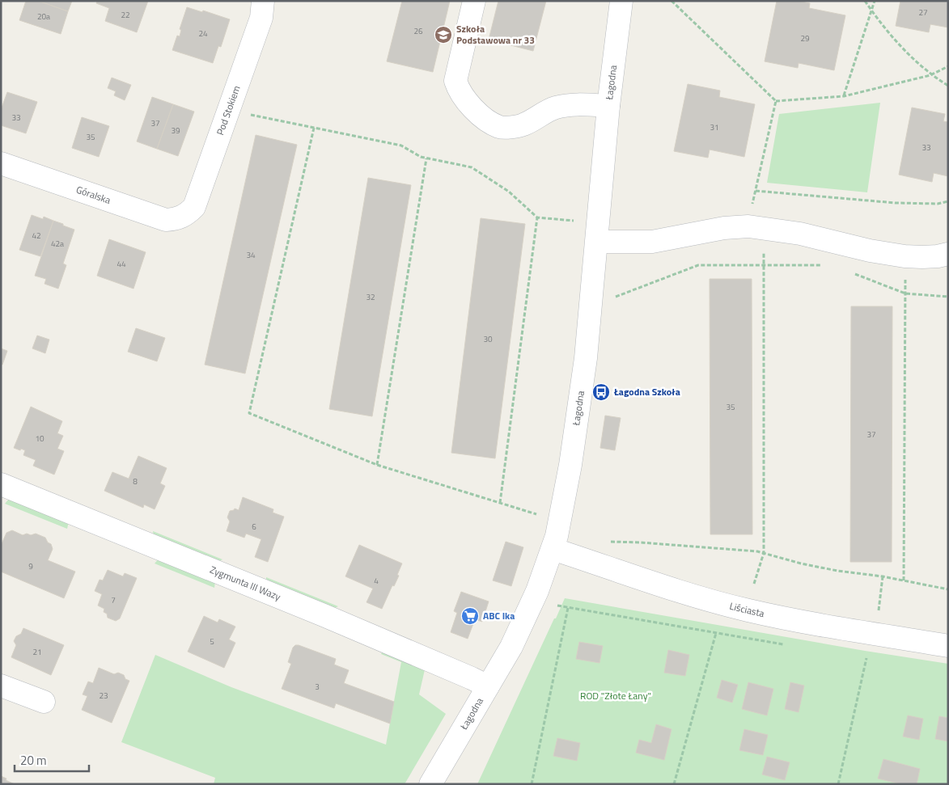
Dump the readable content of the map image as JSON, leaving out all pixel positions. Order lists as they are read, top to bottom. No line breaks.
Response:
{"streets":{"street":["Łagodna","Pod Stokiem","Góralska","Zygmunta III Wazy","Liściasta"]},"crossings":[["Łagodna","Zygmunta III Wazy"],["Łagodna","Liściasta"],["Pod Stokiem","Góralska"]],"parks":["ROD \"Złote Łany\""],"places":{"school or university":["Szkoła Podstawowa nr 33"],"bus stop":["Łagodna Szkoła"],"supermarket":["ABC Ika"]},"house_numbers":["27","22","20a","26","24","29","33","37","31","39","35","33","42","42a","34","44","32","30","35","37","10","8","6","9","4","7","5","21","3","23"],"scale_bar":"20 m"}
